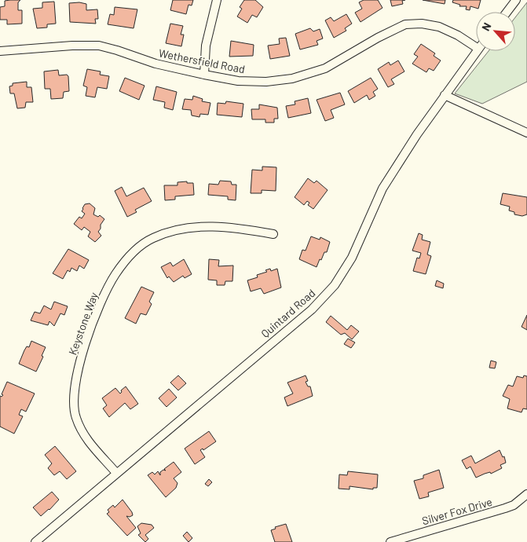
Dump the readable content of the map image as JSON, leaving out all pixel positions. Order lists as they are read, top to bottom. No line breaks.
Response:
{"streets":{"street":["Wethersfield Road","Quintard Road","Keystone Way","Silver Fox Drive"]},"crossings":[["Quintard Road","Keystone Way"]],"north":"top left"}
